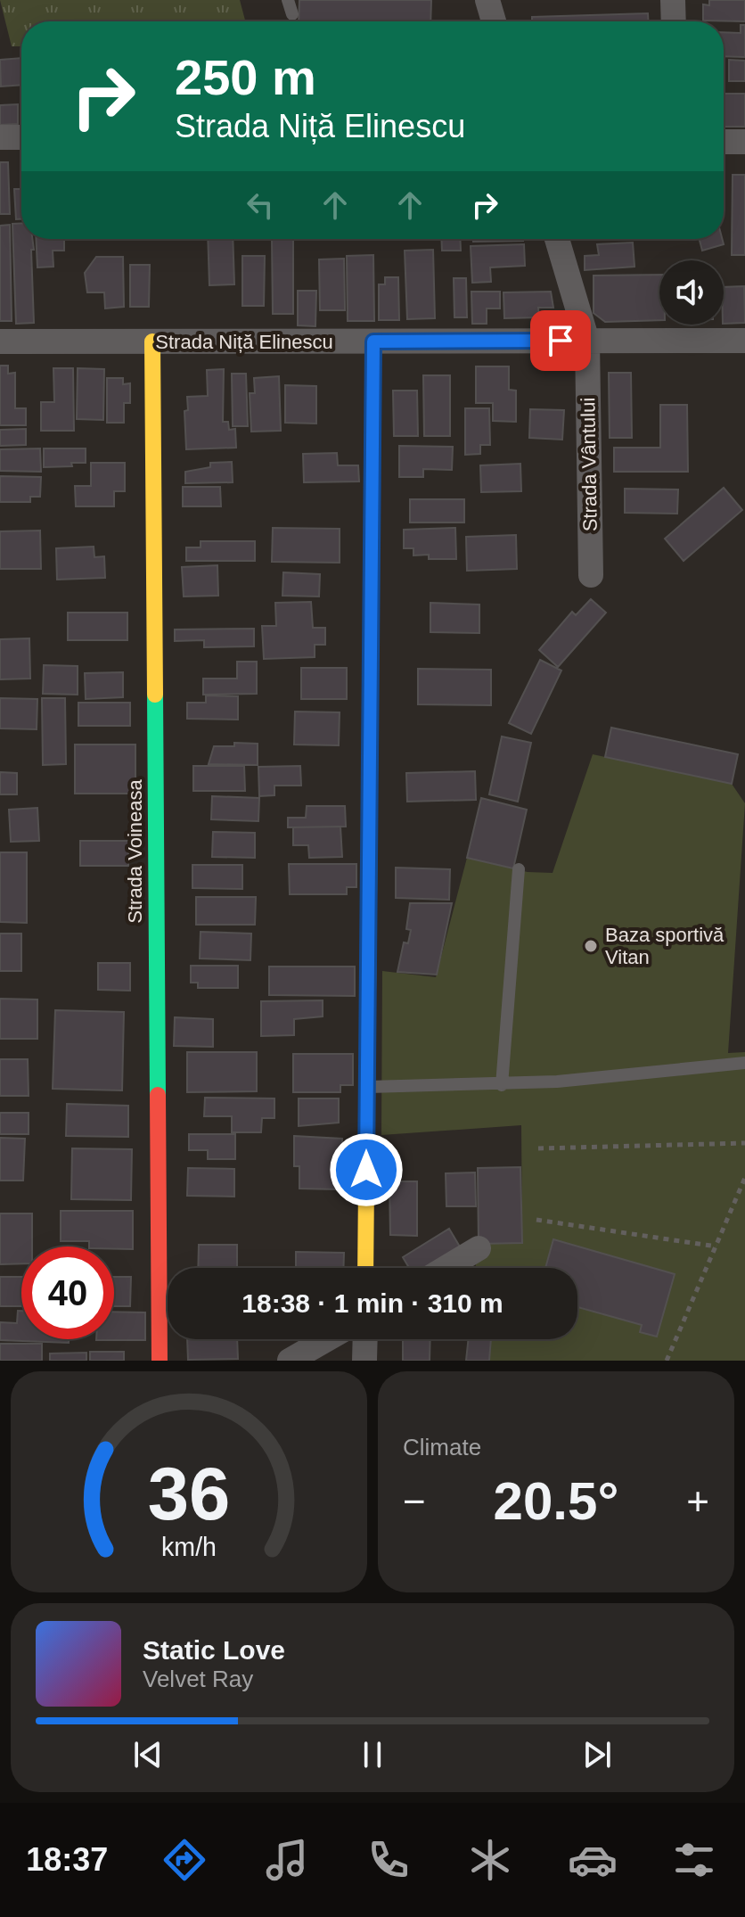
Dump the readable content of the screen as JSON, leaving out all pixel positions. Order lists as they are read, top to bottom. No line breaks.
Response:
{"streets":{"street":["Strada Niță Elinescu","Strada Vântului","Strada Voineasa"]},"crossings":[["Strada Niță Elinescu","Strada Vântului"],["Strada Niță Elinescu","Strada Voineasa"]],"places":["Baza sportivă Vitan"],"page":{"turn":["250 m","Strada Niță Elinescu"],"limit":"40","trip":"18:38 · 1 min · 310 m","tile":"Climate","heat":["−","20.5°","+"],"song":["Static Love","Velvet Ray"],"tabs":"18:37","gauge":["36","km/h"]}}
